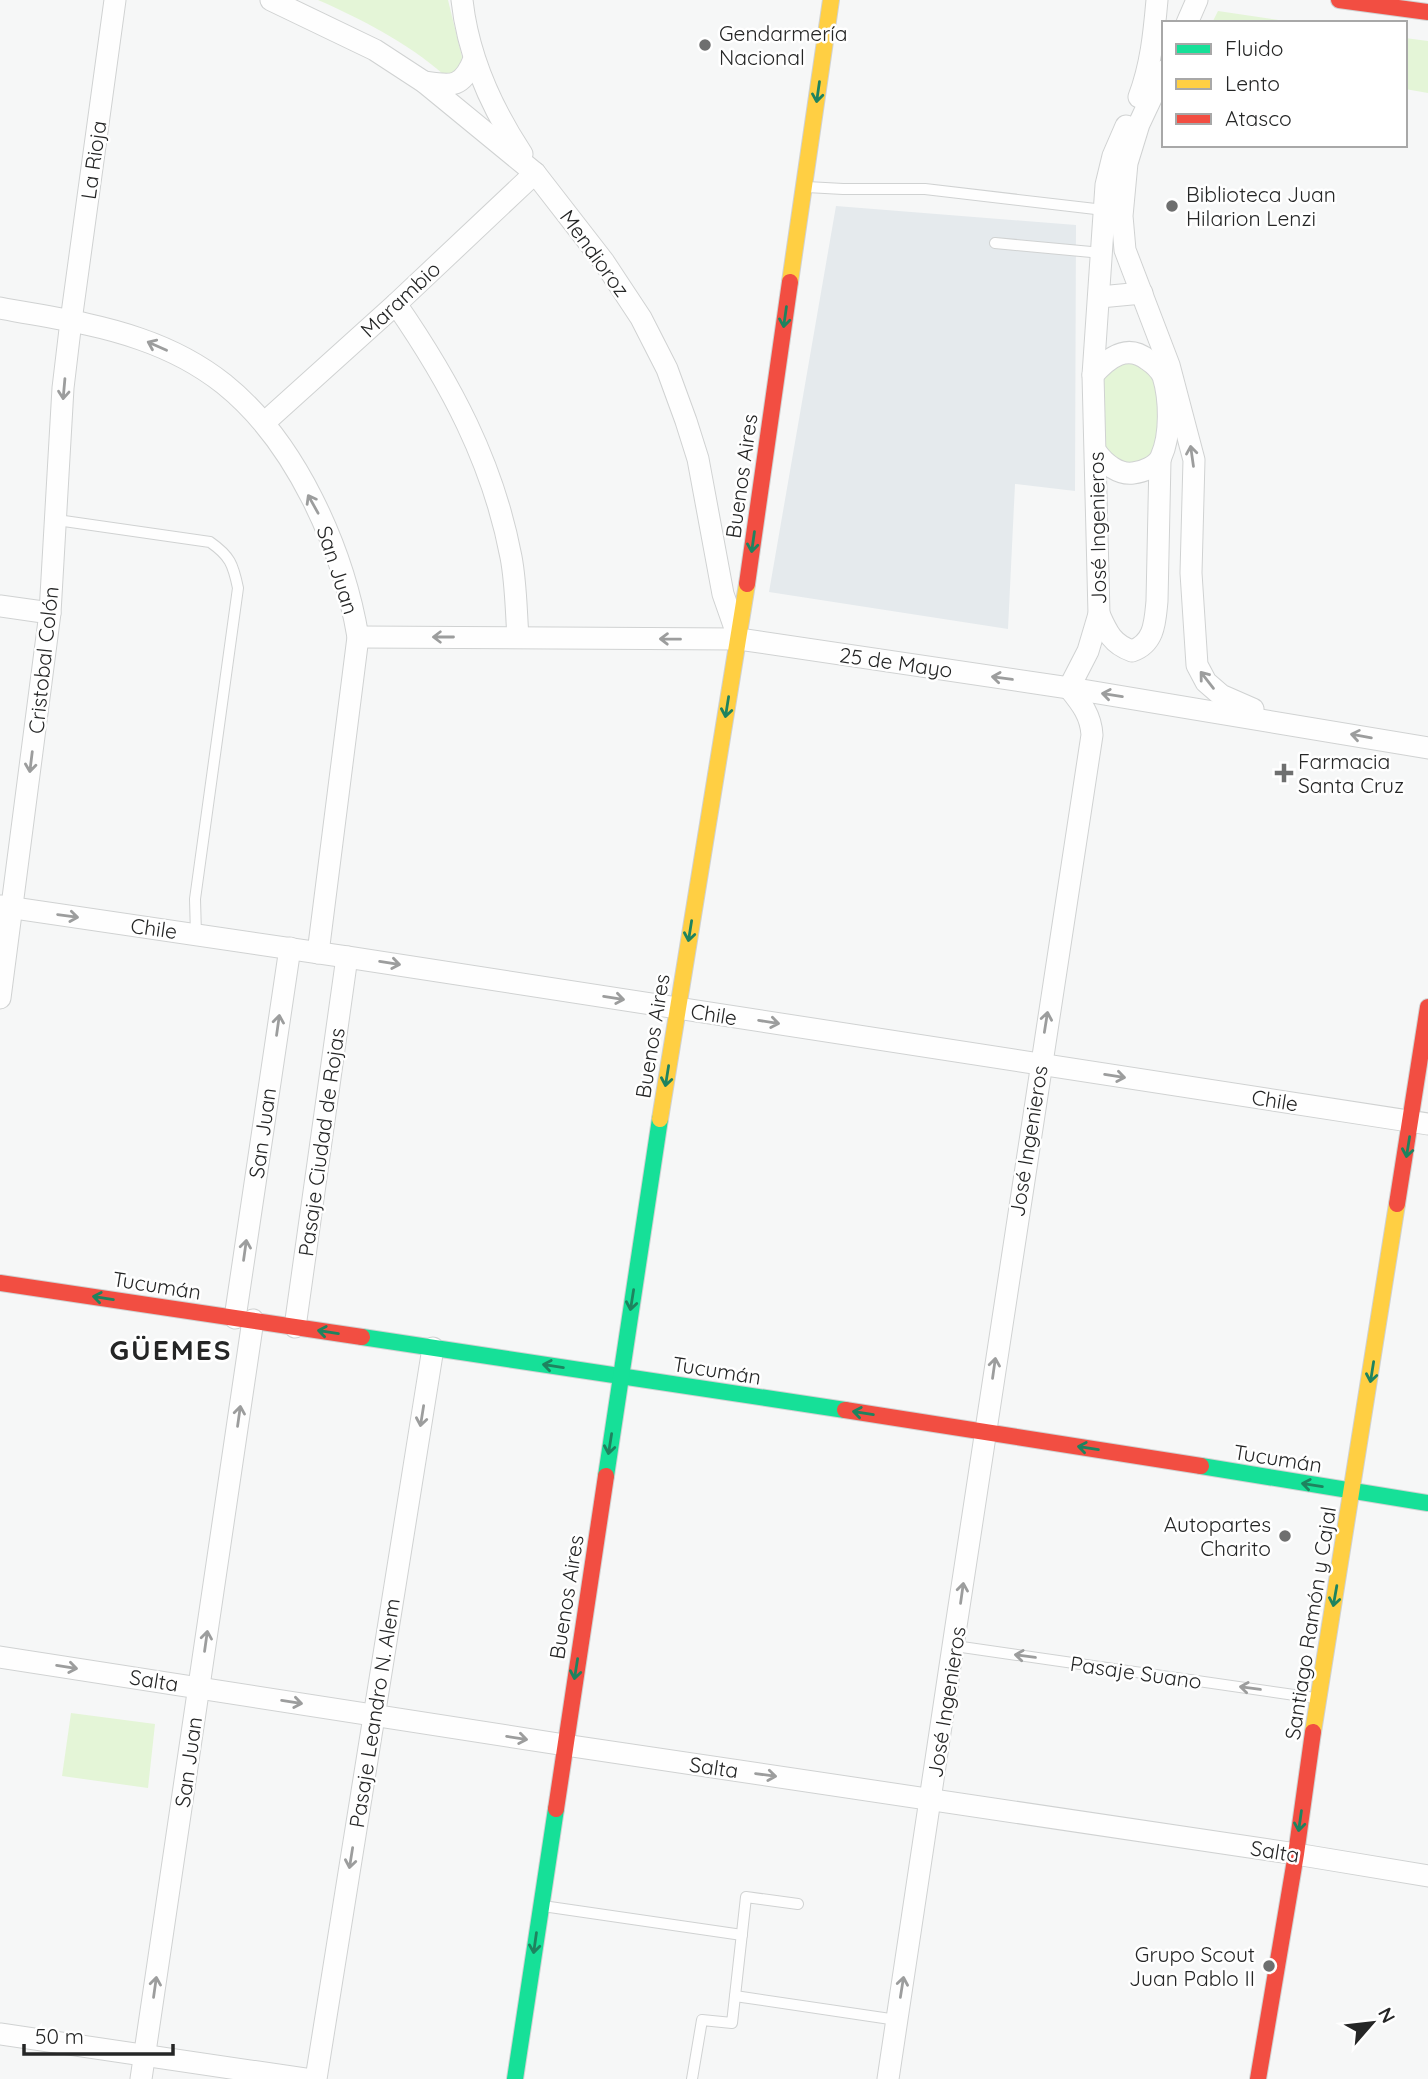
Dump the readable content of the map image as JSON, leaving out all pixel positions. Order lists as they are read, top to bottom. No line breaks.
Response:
{"streets":{"street":["La Rioja","Mendioroz","Marambio","Buenos Aires","José Ingenieros","San Juan","Cristobal Colón","25 de Mayo","Chile","Pasaje Ciudad de Rojas","Tucumán","Santiago Ramón y Cajal","Salta","Pasaje Leandro N. Alem"],"lane":["Pasaje Suano"]},"crossings":[["La Rioja","San Juan"],["La Rioja","Cristobal Colón"],["Mendioroz","Marambio"],["Mendioroz","Buenos Aires"],["Mendioroz","25 de Mayo"],["Marambio","San Juan"],["Buenos Aires","25 de Mayo"],["Buenos Aires","Chile"],["Buenos Aires","Tucumán"],["Buenos Aires","Salta"],["José Ingenieros","25 de Mayo"],["José Ingenieros","Chile"],["José Ingenieros","Tucumán"],["José Ingenieros","Pasaje Suano"],["José Ingenieros","Salta"],["San Juan","Cristobal Colón"],["San Juan","25 de Mayo"],["San Juan","Chile"],["San Juan","Tucumán"],["San Juan","Salta"],["Cristobal Colón","Chile"],["Chile","Pasaje Ciudad de Rojas"],["Chile","Santiago Ramón y Cajal"],["Pasaje Ciudad de Rojas","Tucumán"],["Tucumán","Santiago Ramón y Cajal"],["Tucumán","Pasaje Leandro N. Alem"],["Santiago Ramón y Cajal","Pasaje Suano"],["Santiago Ramón y Cajal","Salta"],["Salta","Pasaje Leandro N. Alem"]],"one_way":["Buenos Aires","José Ingenieros","San Juan","Cristobal Colón","25 de Mayo","Chile","Tucumán","Santiago Ramón y Cajal","Pasaje Suano","Salta","Pasaje Leandro N. Alem"],"districts":["GÜEMES"],"places":{"other":["Gendarmería Nacional","Biblioteca Juan Hilarion Lenzi","Autopartes Charito","Grupo Scout Juan Pablo II"],"health":["Farmacia Santa Cruz"]},"legend":["Fluido","Lento","Atasco"],"scale_bar":"50 m","north":"top right"}
